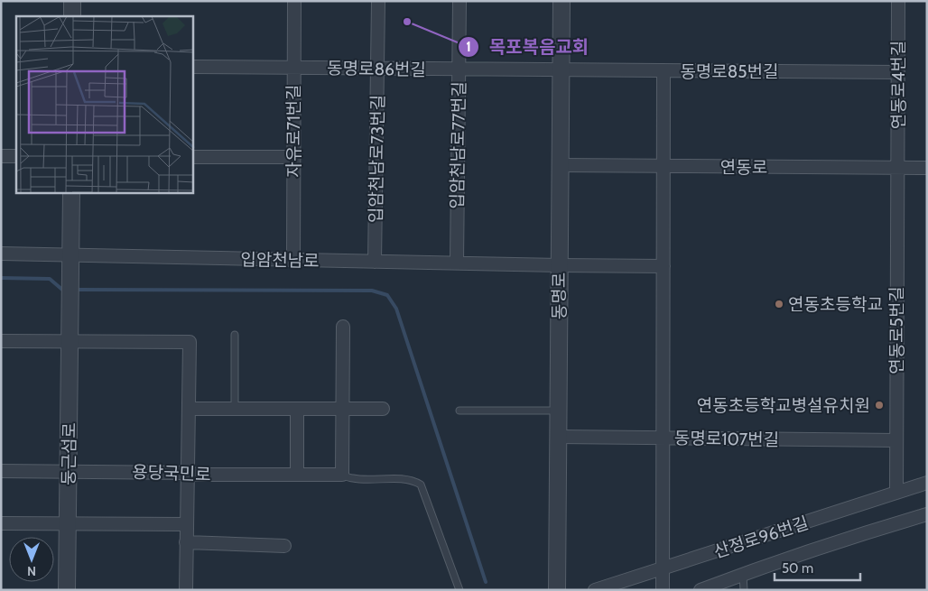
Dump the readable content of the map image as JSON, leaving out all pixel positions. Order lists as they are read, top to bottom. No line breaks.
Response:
{"streets":{"street":["동명로86번길","동명로85번길","연동로4번길","자유로71번길","입암천남로77번길","입암천남로73번길","연동로","입암천남로","동명로","연동로5번길","동명로107번길","둥근섬로","용당국민로","산정로96번길"]},"crossings":[["동명로86번길","동명로85번길"],["동명로86번길","자유로71번길"],["동명로86번길","입암천남로77번길"],["동명로86번길","입암천남로73번길"],["동명로86번길","동명로"],["동명로85번길","연동로4번길"],["동명로85번길","동명로"],["연동로4번길","연동로"],["연동로4번길","연동로5번길"],["자유로71번길","입암천남로"],["입암천남로77번길","입암천남로"],["입암천남로73번길","입암천남로"],["연동로","동명로"],["연동로","연동로5번길"],["입암천남로","동명로"],["입암천남로","둥근섬로"],["동명로","동명로107번길"],["연동로5번길","동명로107번길"],["연동로5번길","산정로96번길"],["둥근섬로","용당국민로"]],"places":["목포복음교회","연동초등학교","연동초등학교병설유치원"],"scale_bar":"50 m","north":"bottom"}
